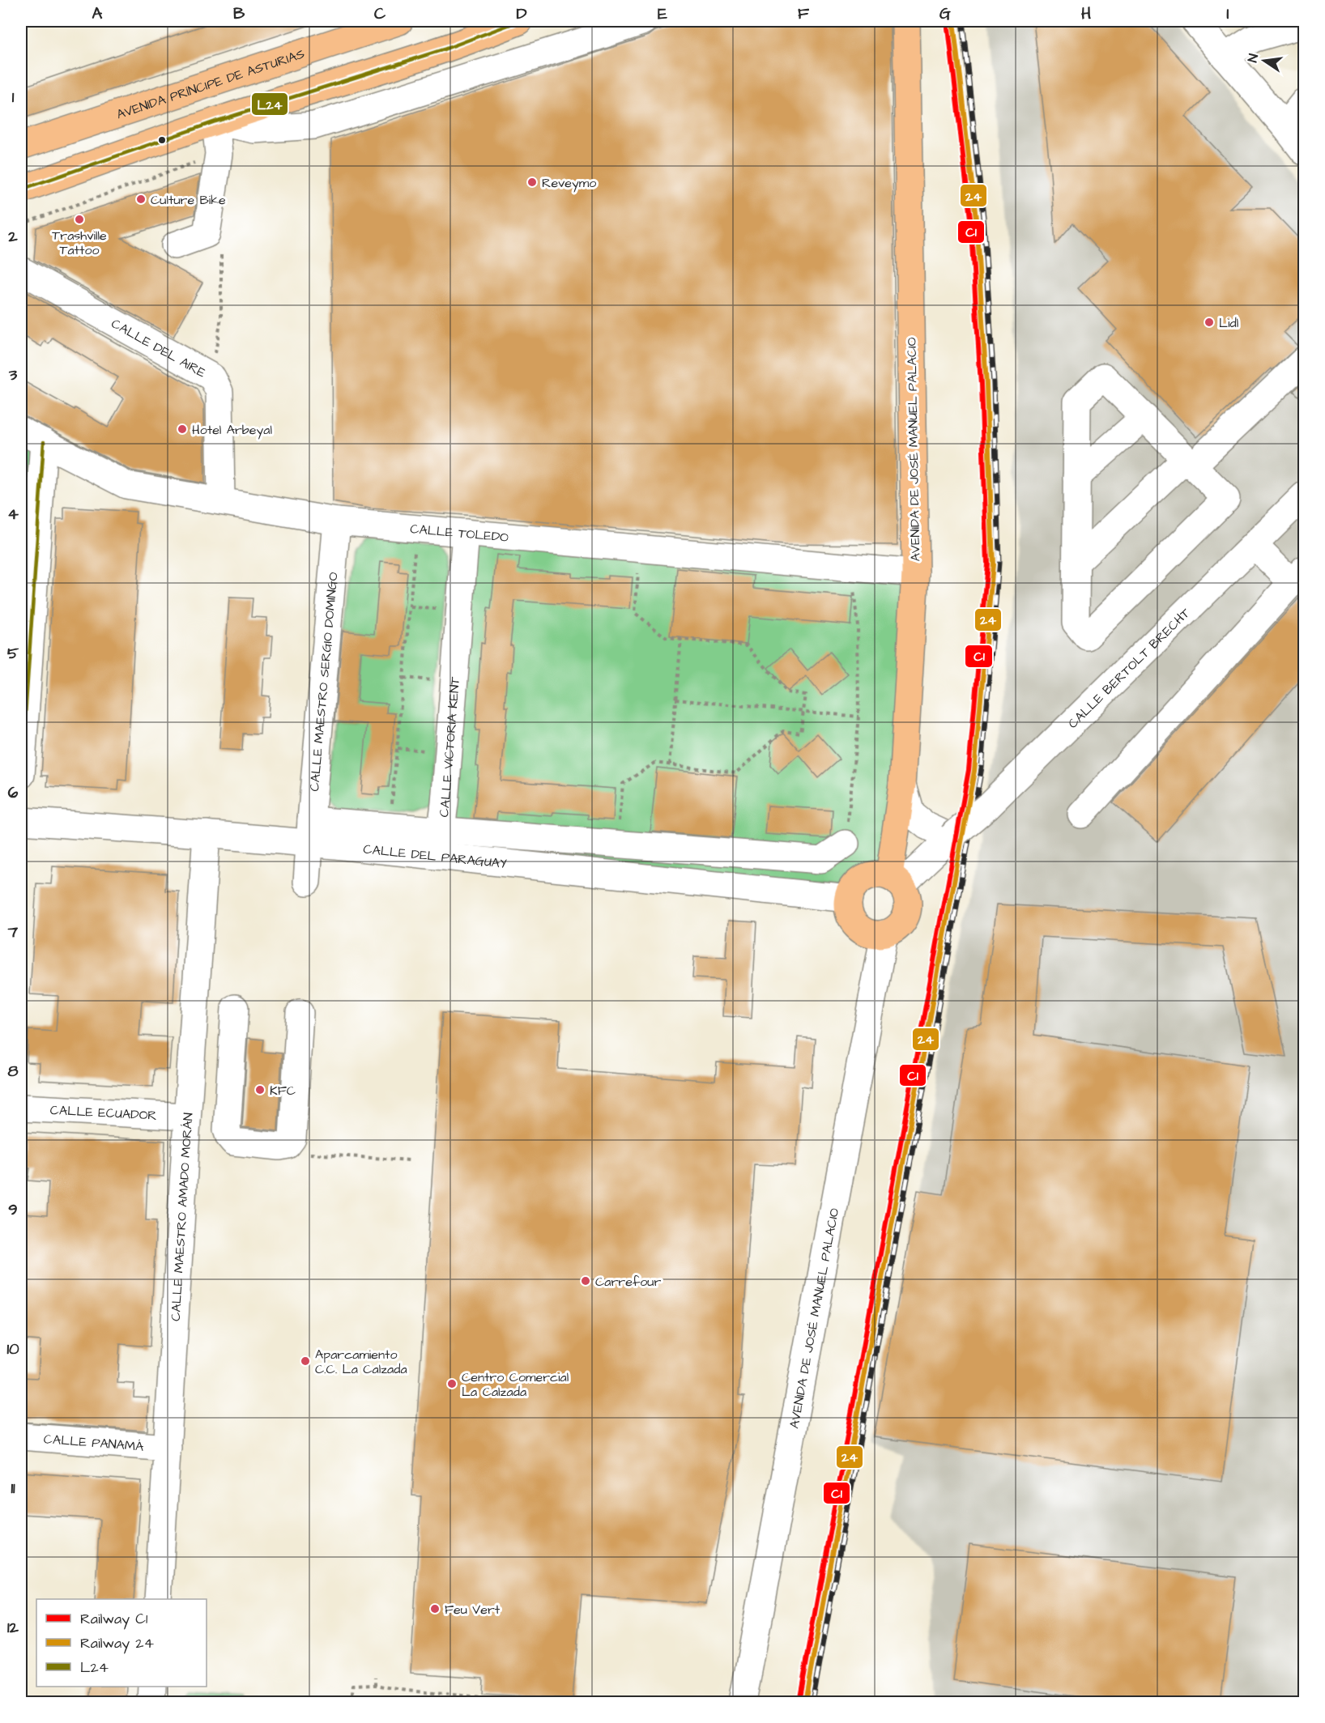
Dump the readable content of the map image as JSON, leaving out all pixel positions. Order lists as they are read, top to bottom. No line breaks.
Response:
{"streets":{"main road":["AVENIDA PRÍNCIPE DE ASTURIAS","AVENIDA DE JOSÉ MANUEL PALACIO"],"street":["CALLE DEL AIRE","CALLE TOLEDO","CALLE BERTOLT BRECHT","CALLE MAESTRO SERGIO DOMINGO","CALLE VICTORIA KENT","CALLE DEL PARAGUAY","CALLE ECUADOR","CALLE MAESTRO AMADO MORÁN","CALLE PANAMÁ"]},"crossings":[["CALLE DEL AIRE","CALLE TOLEDO"],["AVENIDA DE JOSÉ MANUEL PALACIO","CALLE TOLEDO"],["AVENIDA DE JOSÉ MANUEL PALACIO","CALLE BERTOLT BRECHT"],["AVENIDA DE JOSÉ MANUEL PALACIO","CALLE DEL PARAGUAY"],["CALLE TOLEDO","CALLE MAESTRO SERGIO DOMINGO"],["CALLE TOLEDO","CALLE VICTORIA KENT"],["CALLE BERTOLT BRECHT","CALLE DEL PARAGUAY"],["CALLE MAESTRO SERGIO DOMINGO","CALLE VICTORIA KENT"],["CALLE MAESTRO SERGIO DOMINGO","CALLE DEL PARAGUAY"],["CALLE VICTORIA KENT","CALLE DEL PARAGUAY"],["CALLE DEL PARAGUAY","CALLE MAESTRO AMADO MORÁN"],["CALLE ECUADOR","CALLE MAESTRO AMADO MORÁN"],["CALLE MAESTRO AMADO MORÁN","CALLE PANAMÁ"]],"places":["Reveymo","Culture Bike","Trashville Tattoo","Lidl","Hotel Arbeyal","KFC","Carrefour","Aparcamiento C.C. La Calzada","Centro Comercial La Calzada","Feu Vert"],"lines":["rail line C1","rail line 24","transit line L24"],"legend":["Railway C1","Railway 24","L24"],"north":"left","grid":{"columns":["A","B","C","D","E","F","G","H","I"],"rows":["1","2","3","4","5","6","7","8","9","10","11","12"]}}
